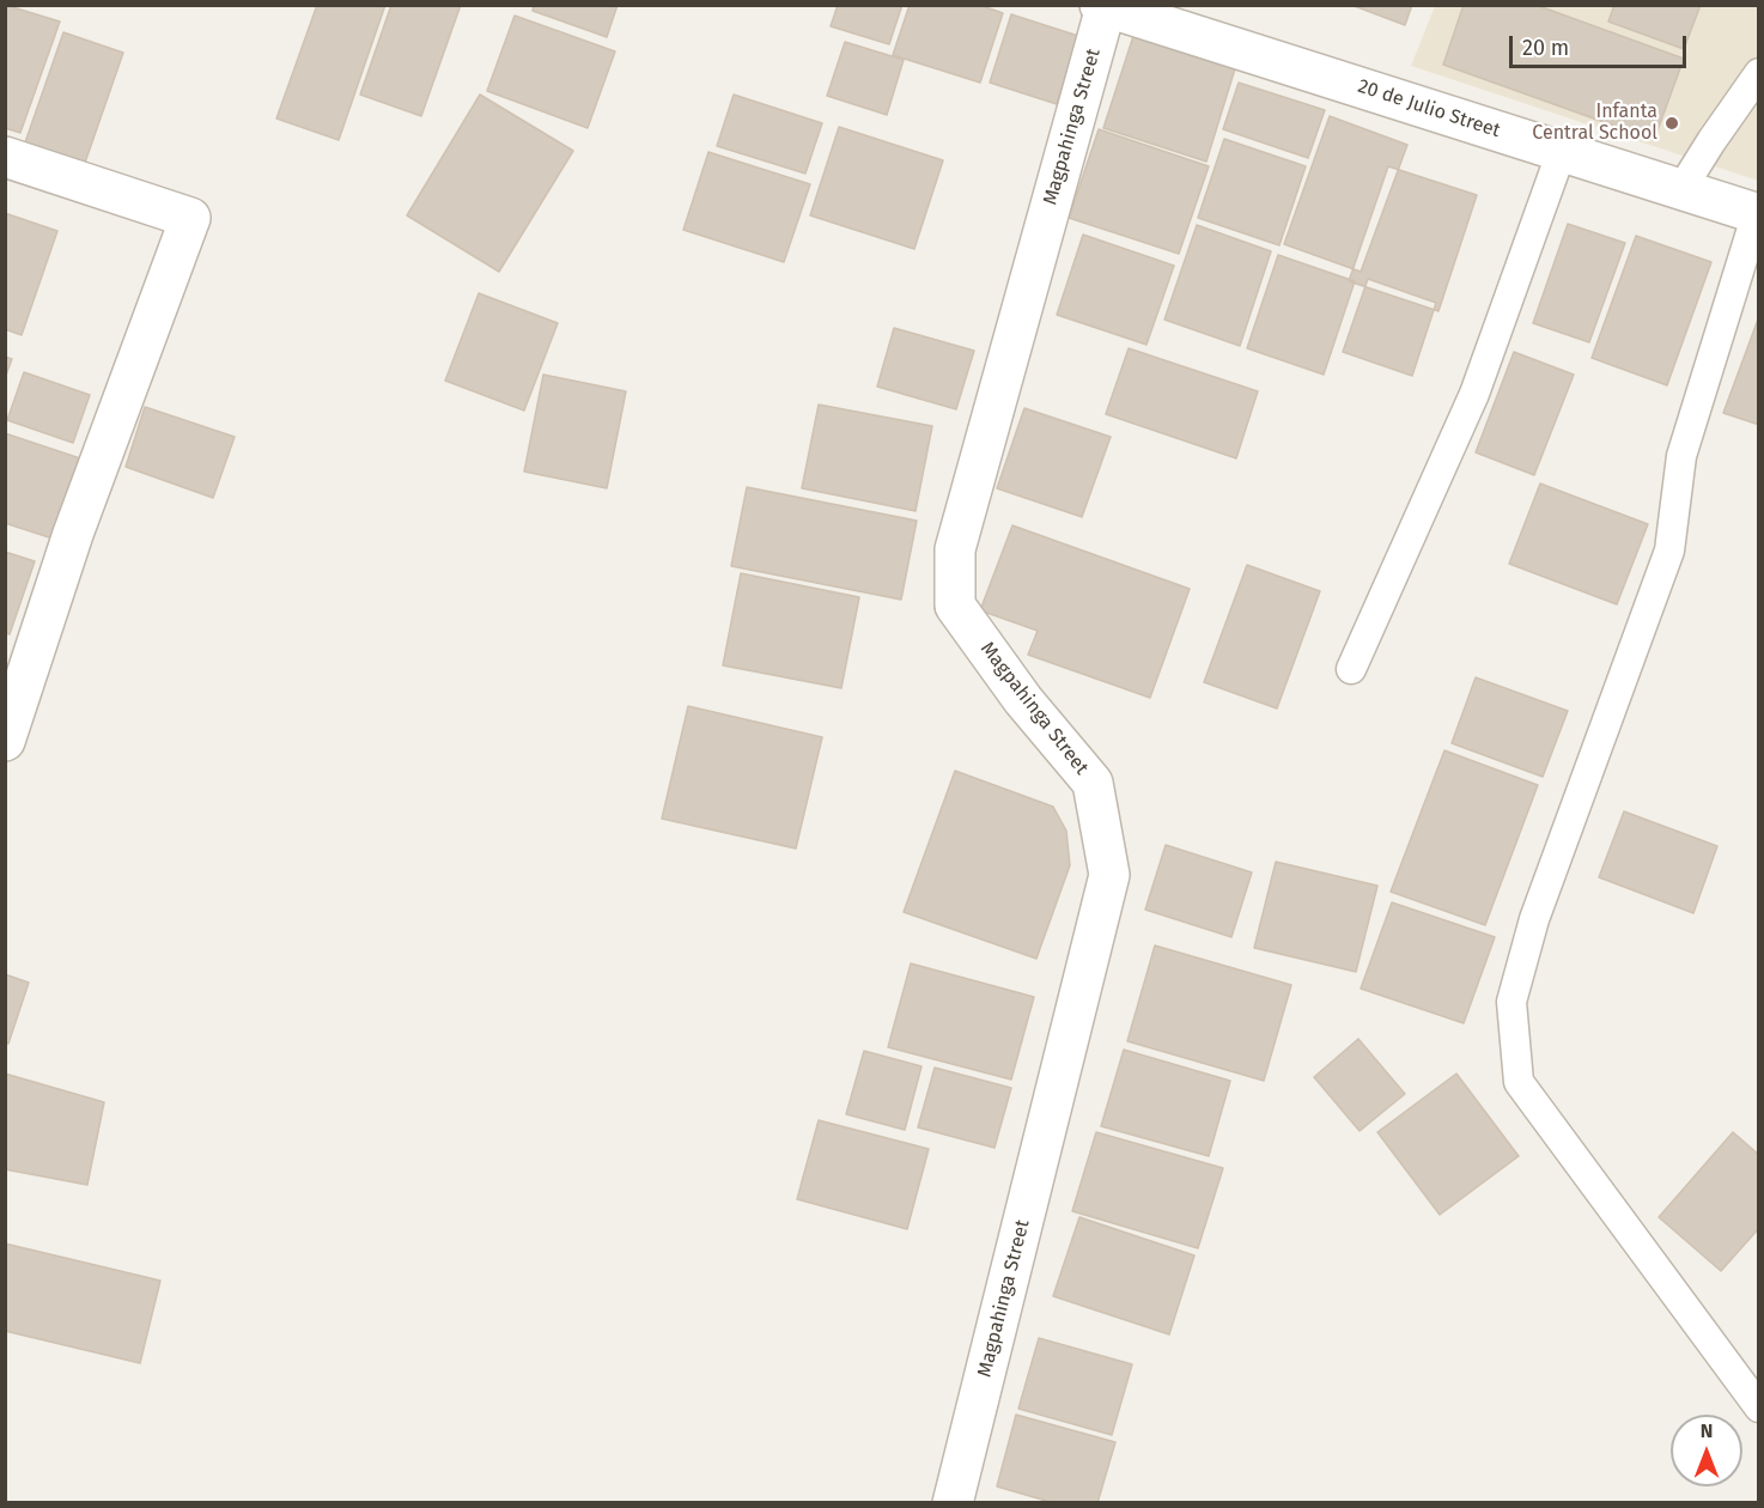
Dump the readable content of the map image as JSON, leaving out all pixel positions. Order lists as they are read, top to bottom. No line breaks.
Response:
{"streets":{"street":["20 de Julio Street","Magpahinga Street"]},"crossings":[["20 de Julio Street","Magpahinga Street"]],"places":["Infanta Central School"],"scale_bar":"20 m","north":"top"}
